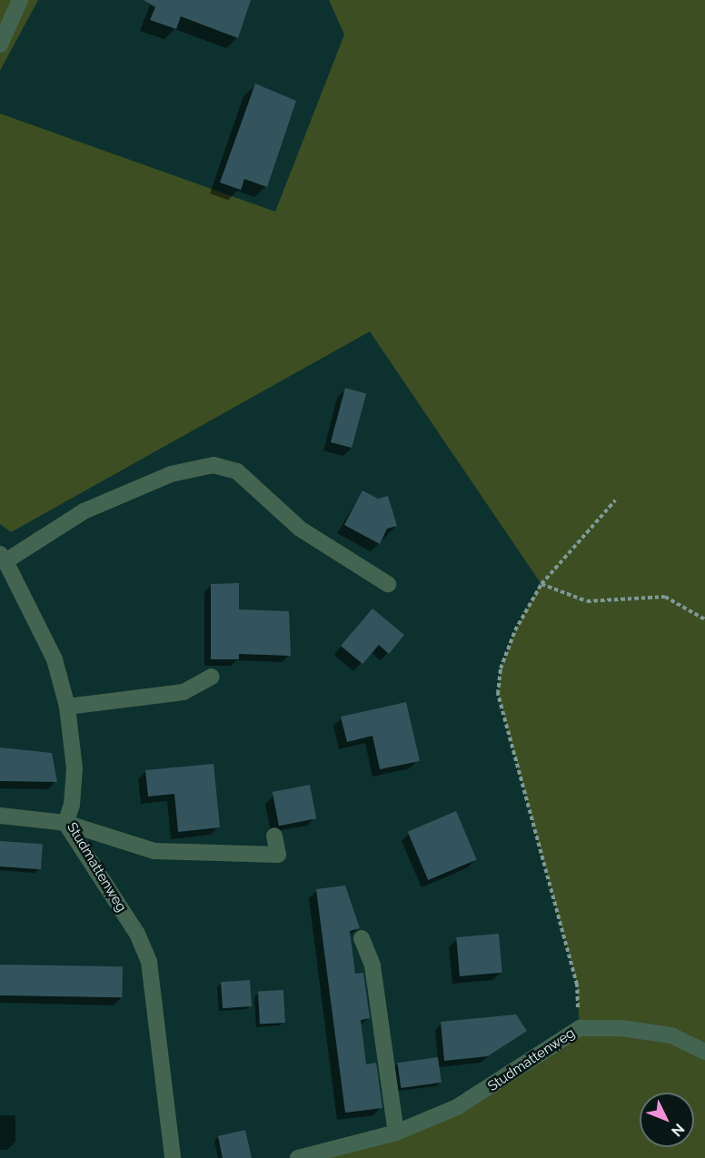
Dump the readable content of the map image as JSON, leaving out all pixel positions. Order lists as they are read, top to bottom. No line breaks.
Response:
{"streets":{"street":["Studmattenweg"]},"north":"bottom right"}
